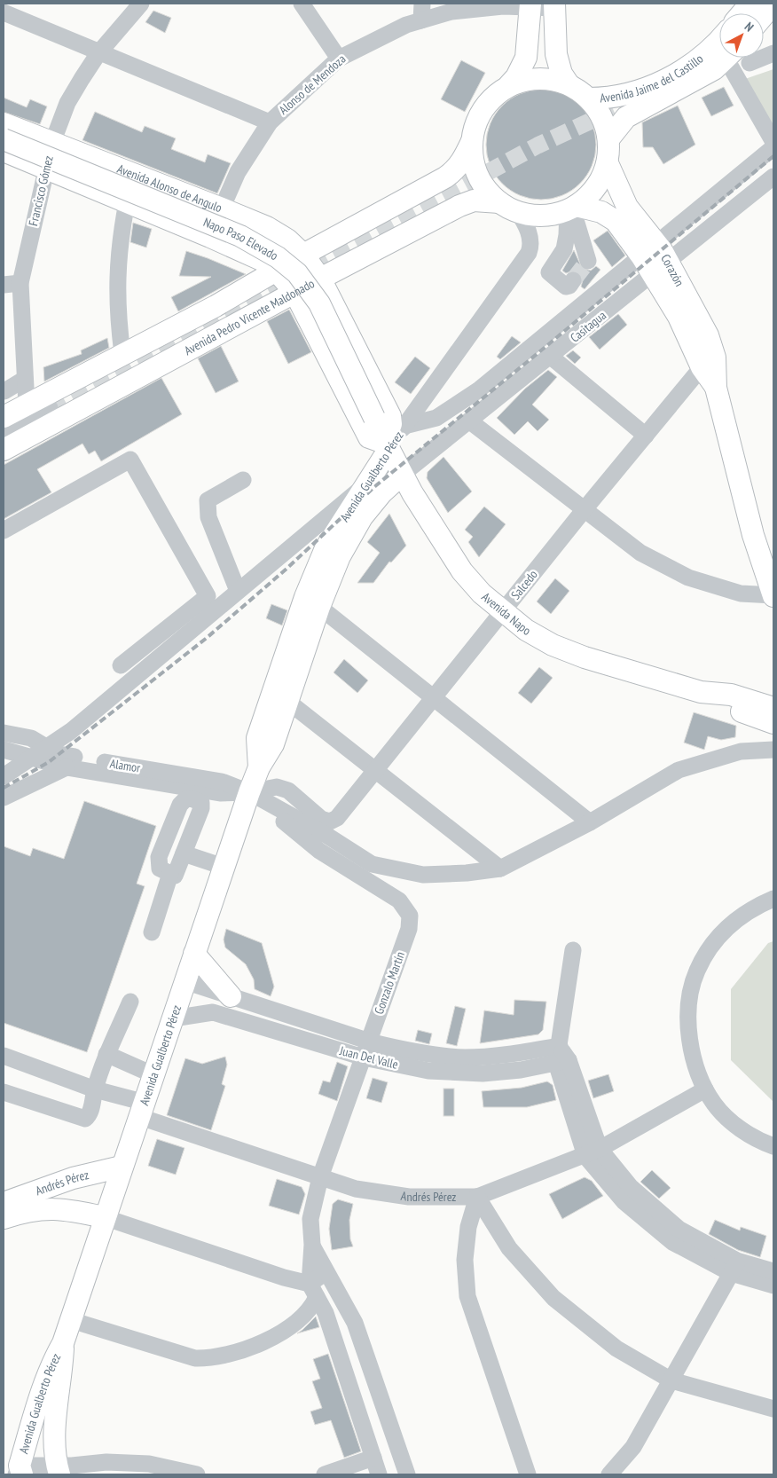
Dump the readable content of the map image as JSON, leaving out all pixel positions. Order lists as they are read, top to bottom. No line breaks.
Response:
{"streets":{"main road":["Avenida Jaime del Castillo","Avenida Alonso de Angulo","Napo Paso Elevado","Corazón","Avenida Pedro Vicente Maldonado","Avenida Gualberto Pérez","Avenida Napo","Andrés Pérez"],"street":["Alonso de Mendoza","Francisco Gómez","Casitagua","Salcedo","Alamor","Gonzalo Martín","Juan Del Valle"]},"crossings":[["Avenida Jaime del Castillo","Corazón"],["Avenida Jaime del Castillo","Avenida Pedro Vicente Maldonado"],["Avenida Jaime del Castillo","Avenida Gualberto Pérez"],["Alonso de Mendoza","Avenida Alonso de Angulo"],["Avenida Alonso de Angulo","Francisco Gómez"],["Avenida Alonso de Angulo","Avenida Pedro Vicente Maldonado"],["Francisco Gómez","Avenida Pedro Vicente Maldonado"],["Napo Paso Elevado","Avenida Gualberto Pérez"],["Napo Paso Elevado","Avenida Napo"],["Corazón","Avenida Pedro Vicente Maldonado"],["Corazón","Casitagua"],["Corazón","Avenida Gualberto Pérez"],["Corazón","Salcedo"],["Avenida Pedro Vicente Maldonado","Avenida Gualberto Pérez"],["Avenida Pedro Vicente Maldonado","Avenida Napo"],["Casitagua","Avenida Gualberto Pérez"],["Casitagua","Avenida Napo"],["Avenida Gualberto Pérez","Avenida Napo"],["Avenida Gualberto Pérez","Alamor"],["Avenida Gualberto Pérez","Gonzalo Martín"],["Avenida Gualberto Pérez","Juan Del Valle"],["Avenida Gualberto Pérez","Andrés Pérez"],["Salcedo","Avenida Napo"],["Salcedo","Alamor"],["Alamor","Gonzalo Martín"],["Gonzalo Martín","Juan Del Valle"],["Gonzalo Martín","Andrés Pérez"]],"north":"top right"}
